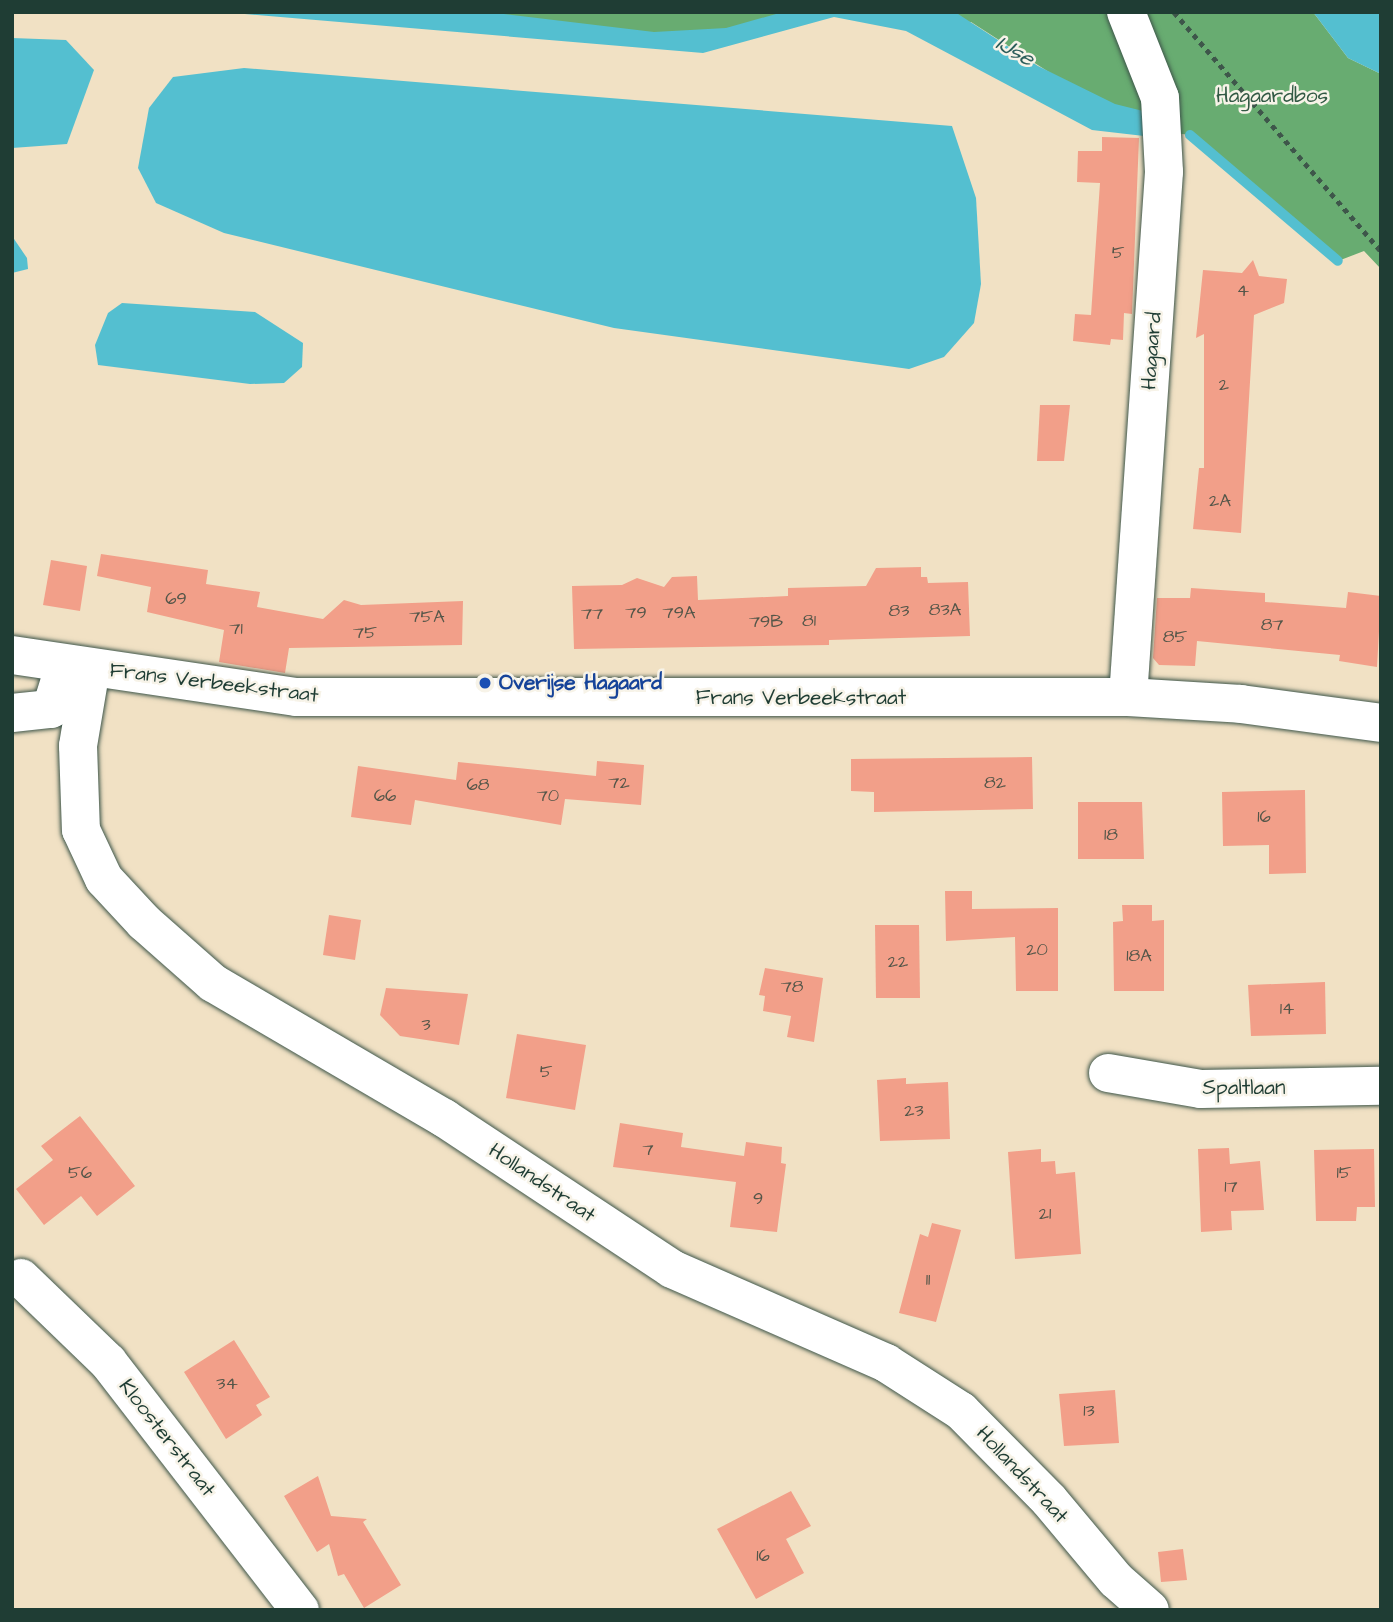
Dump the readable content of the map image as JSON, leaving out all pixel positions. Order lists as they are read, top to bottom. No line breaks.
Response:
{"streets":{"street":["Hagaard","Frans Verbeekstraat","Spaltlaan","Hollandstraat","Kloosterstraat"]},"crossings":[["Hagaard","Frans Verbeekstraat"],["Frans Verbeekstraat","Hollandstraat"]],"water":["IJse"],"parks":["Hagaardbos"],"places":["Overijse Hagaard"],"house_numbers":["5","4","2","2A","69","83A","83","79","79A","77","75A","81","79B","87","71","75","85","72","82","68","66","70","16","18","20","18A","22","78","14","3","5","23","7","56","15","17","9","21","11","34","13","16"]}
